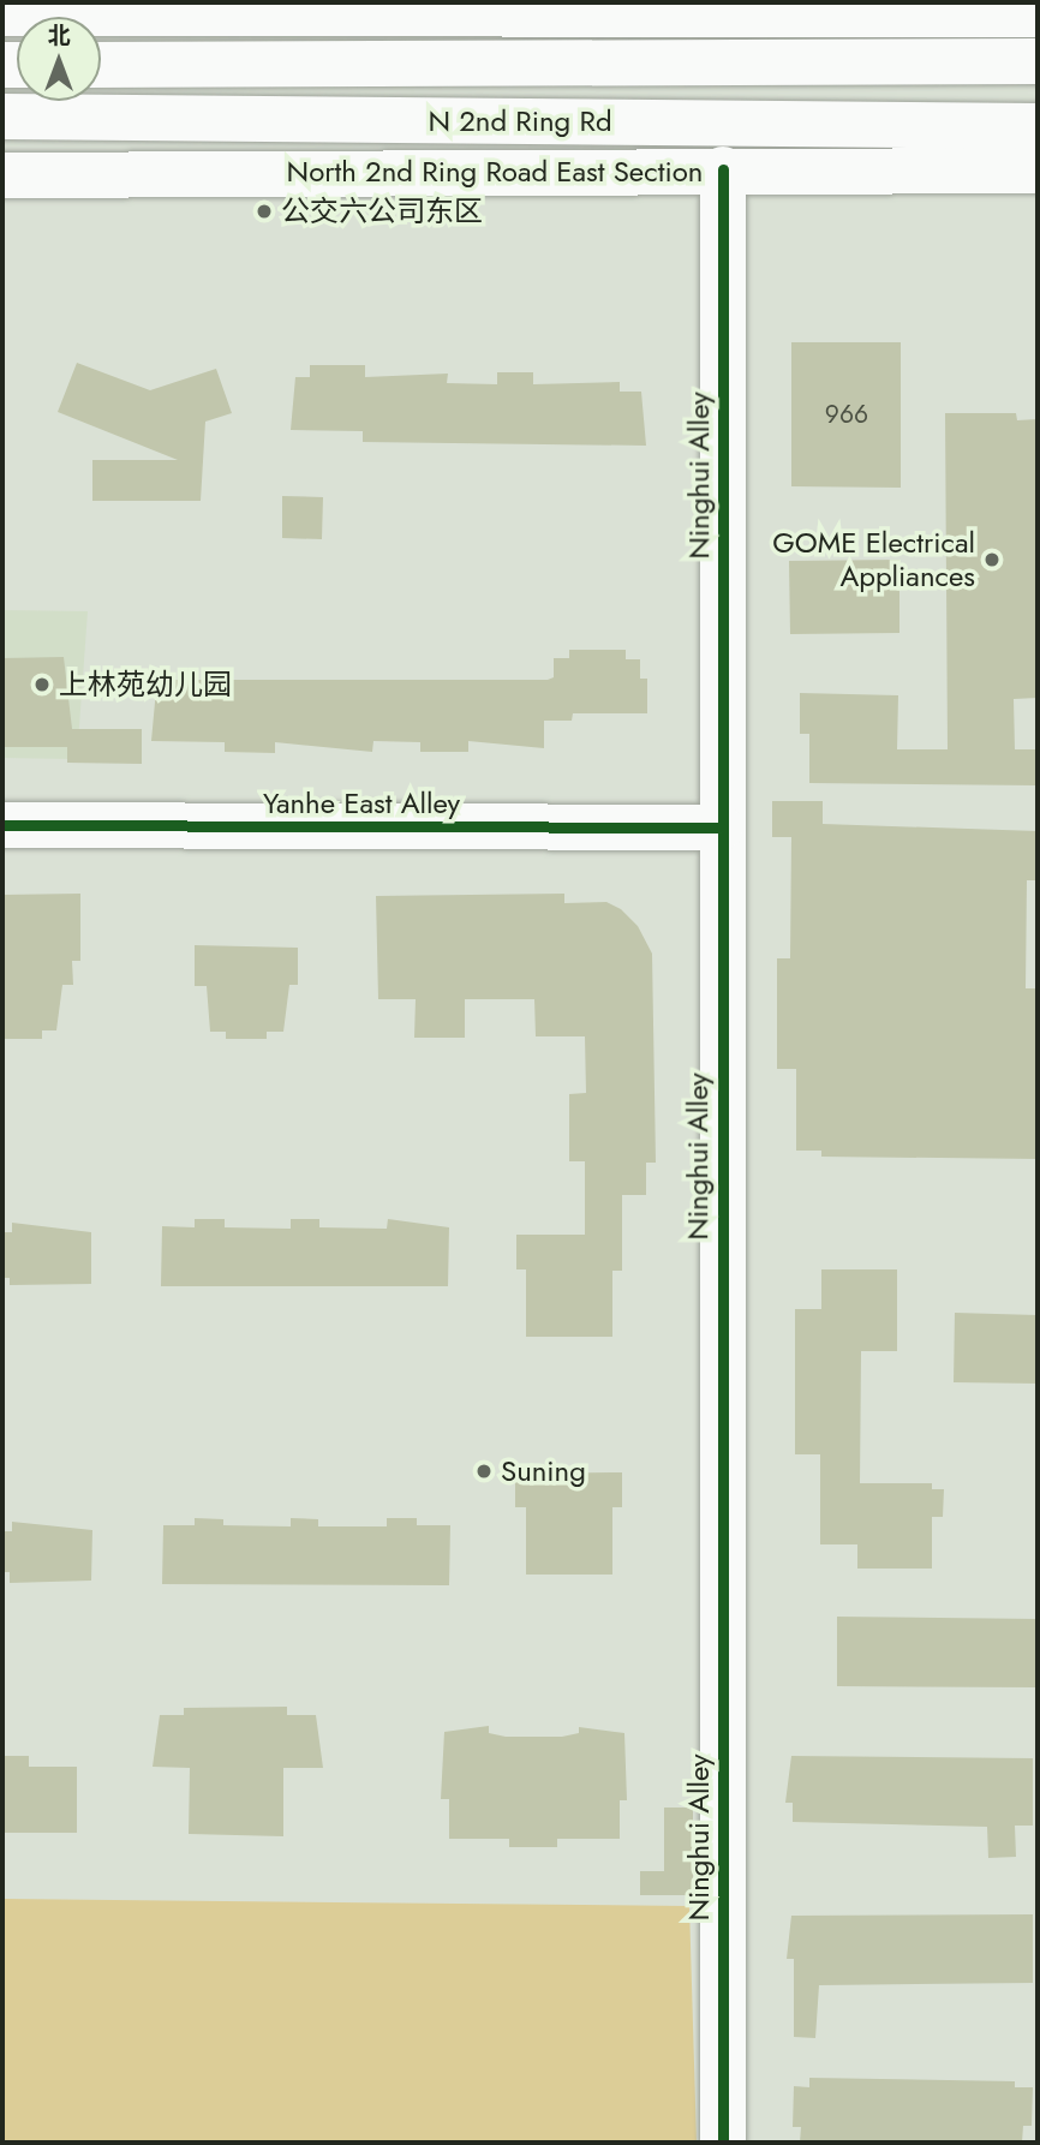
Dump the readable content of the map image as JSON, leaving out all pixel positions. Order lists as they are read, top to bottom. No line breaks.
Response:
{"streets":{"main road":["N 2nd Ring Rd","North 2nd Ring Road East Section","Ninghui Alley","Yanhe East Alley"]},"crossings":[["North 2nd Ring Road East Section","Ninghui Alley"],["Ninghui Alley","Yanhe East Alley"]],"places":["公交六公司东区","GOME Electrical Appliances","上林苑幼儿园","Suning"],"house_numbers":["966"],"north":"top"}
